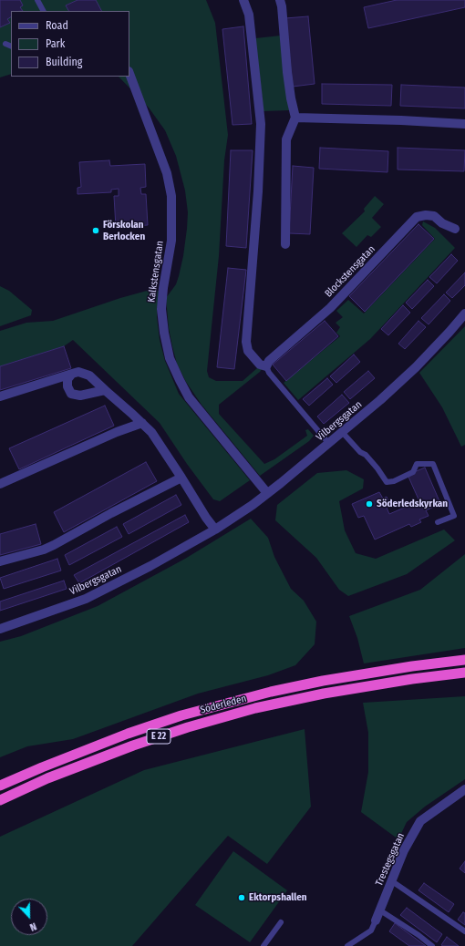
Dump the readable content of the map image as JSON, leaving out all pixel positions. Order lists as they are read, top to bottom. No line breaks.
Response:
{"streets":{"highway":["Söderleden","E 22"],"street":["Kalkstensgatan","Blockstensgatan","Vilbergsgatan","Trestegsgatan"]},"crossings":[["Kalkstensgatan","Vilbergsgatan"]],"places":["Förskolan Berlocken","Söderledskyrkan","Ektorpshallen"],"legend":["Road","Park","Building"],"north":"bottom"}
